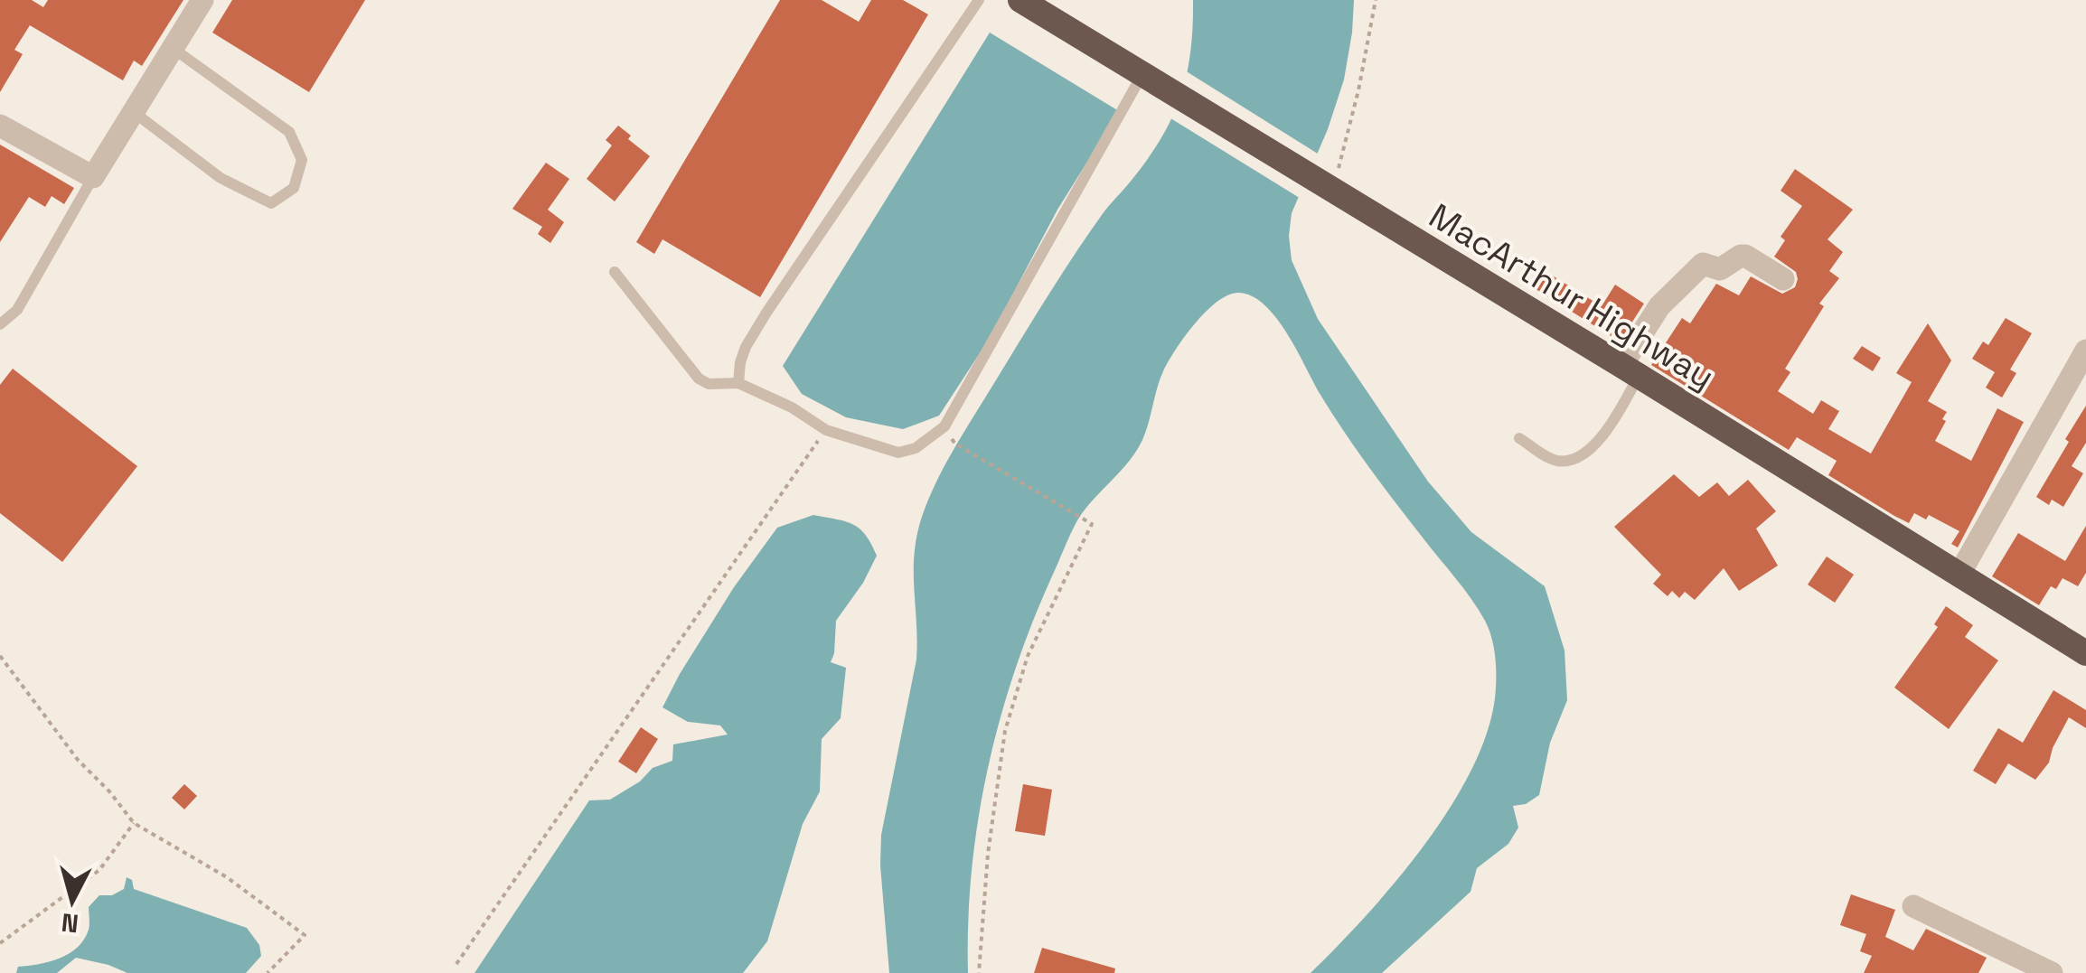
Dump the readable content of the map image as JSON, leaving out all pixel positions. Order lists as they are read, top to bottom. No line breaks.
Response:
{"streets":{"highway":["MacArthur Highway"]},"north":"bottom"}
